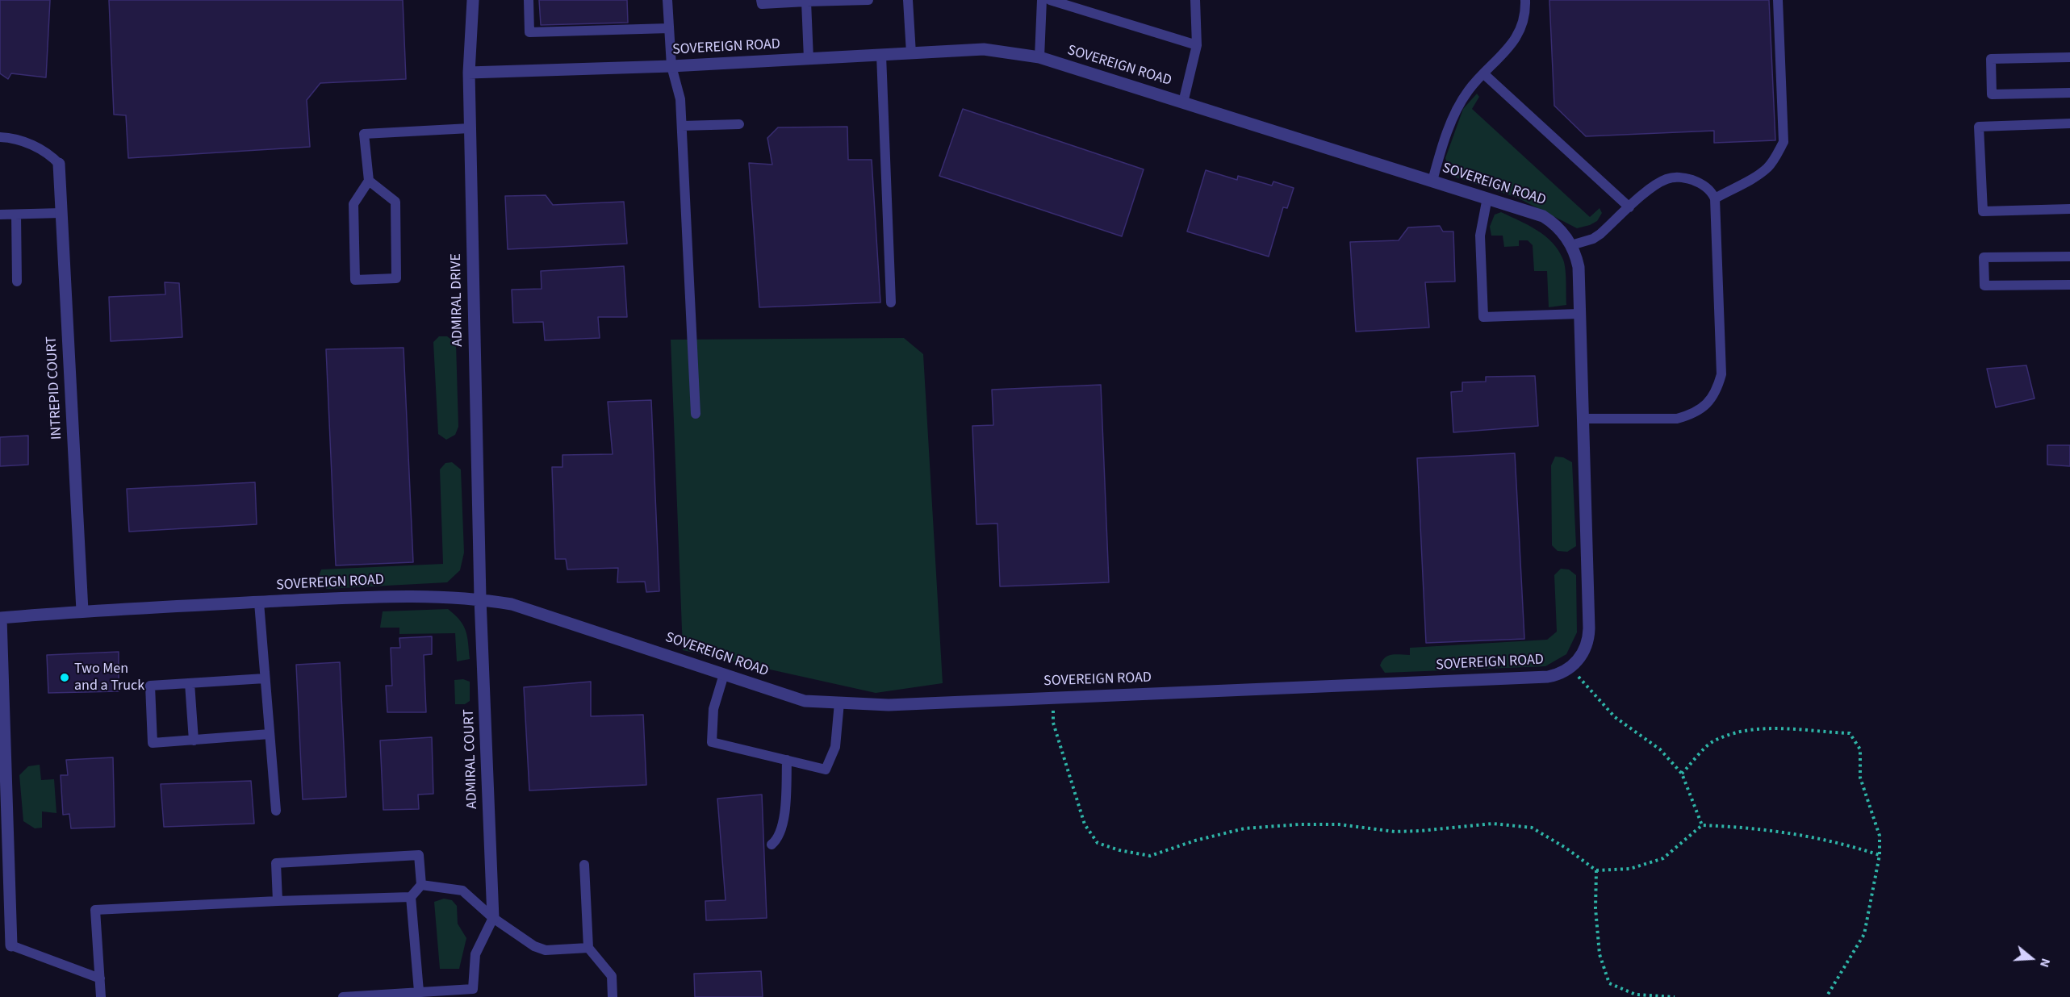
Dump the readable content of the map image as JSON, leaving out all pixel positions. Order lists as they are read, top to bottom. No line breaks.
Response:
{"streets":{"street":["SOVEREIGN ROAD","ADMIRAL DRIVE","INTREPID COURT","ADMIRAL COURT"]},"crossings":[["SOVEREIGN ROAD","ADMIRAL DRIVE"],["SOVEREIGN ROAD","INTREPID COURT"],["SOVEREIGN ROAD","ADMIRAL COURT"],["ADMIRAL DRIVE","ADMIRAL COURT"]],"places":["Two Men and a Truck"],"north":"right"}
